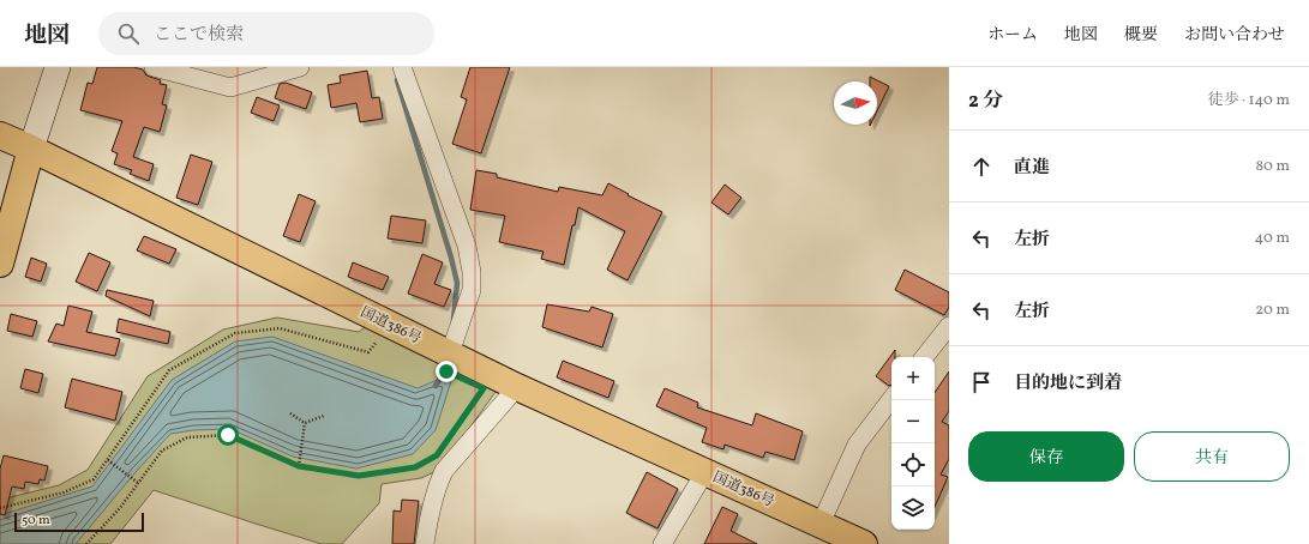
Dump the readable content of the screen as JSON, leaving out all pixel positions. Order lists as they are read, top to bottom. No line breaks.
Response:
{"streets":{"main road":["国道386号"]},"scale_bar":"50 m","north":"right","page":{"header":"地図","search":"ここで検索","nav":["ホーム","地図","概要","お問い合わせ"],"heading":["2 分","徒歩 · 140 m"],"list":[["直進","80 m"],["左折","40 m"],["左折","20 m"],"目的地に到着"],"map_buttons":["+","−"],"buttons":["保存","共有"],"scale":"50 m"}}
